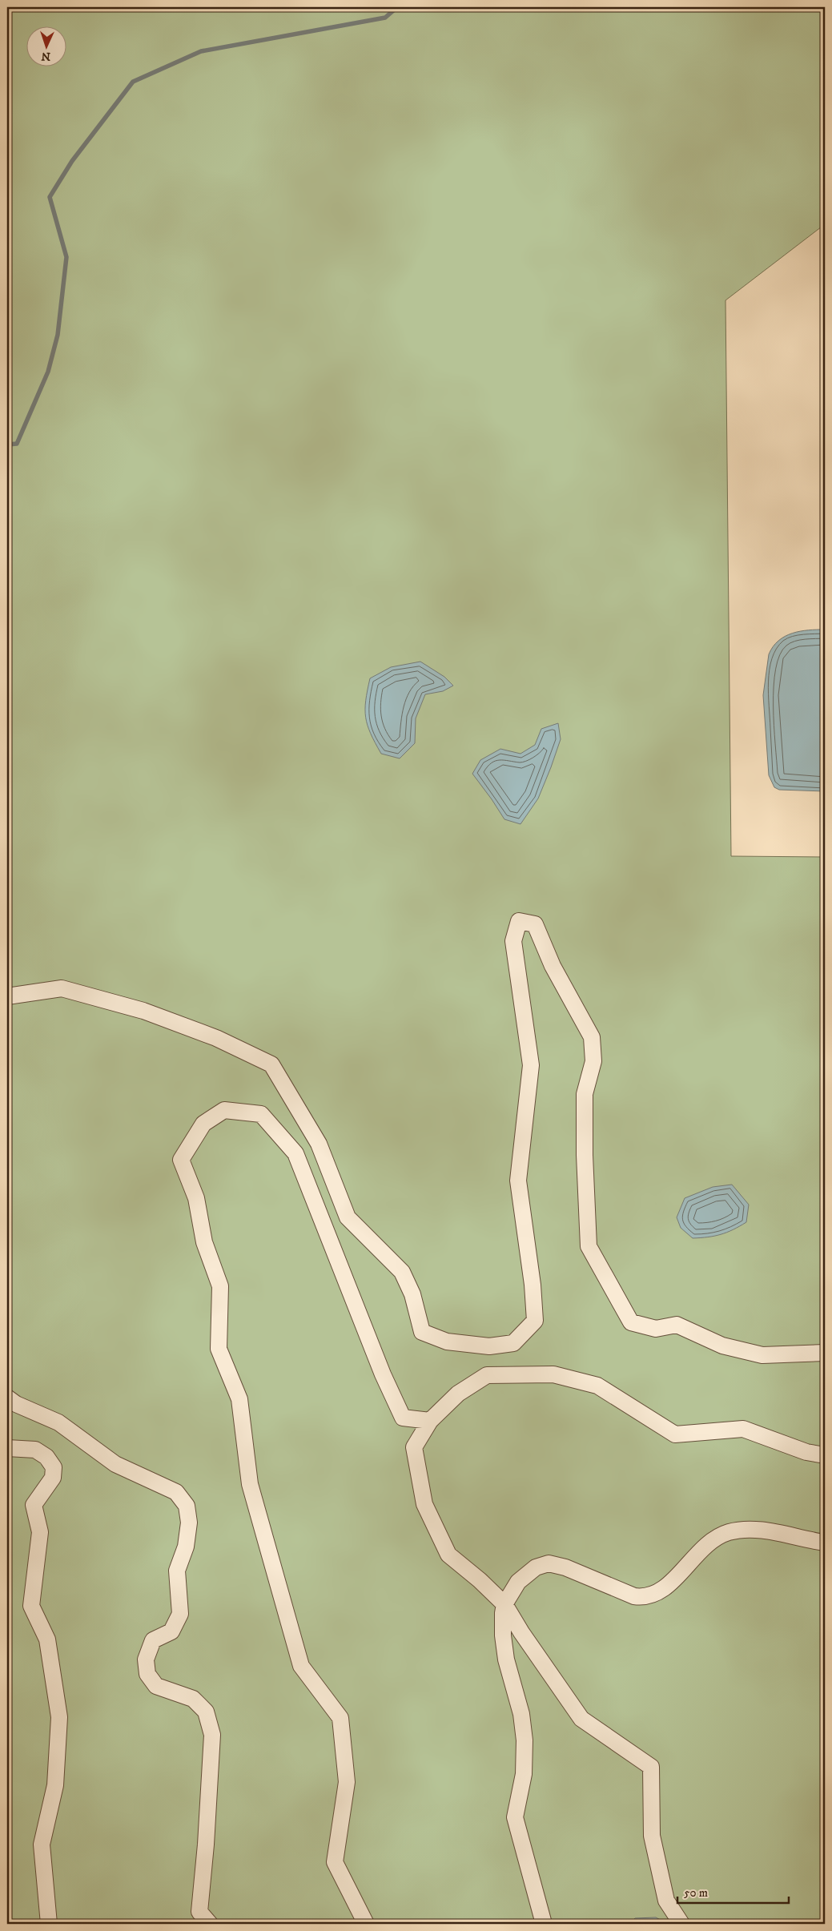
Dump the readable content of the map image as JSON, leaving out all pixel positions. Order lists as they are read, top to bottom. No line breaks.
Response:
{"scale_bar":"50 m","north":"bottom"}
